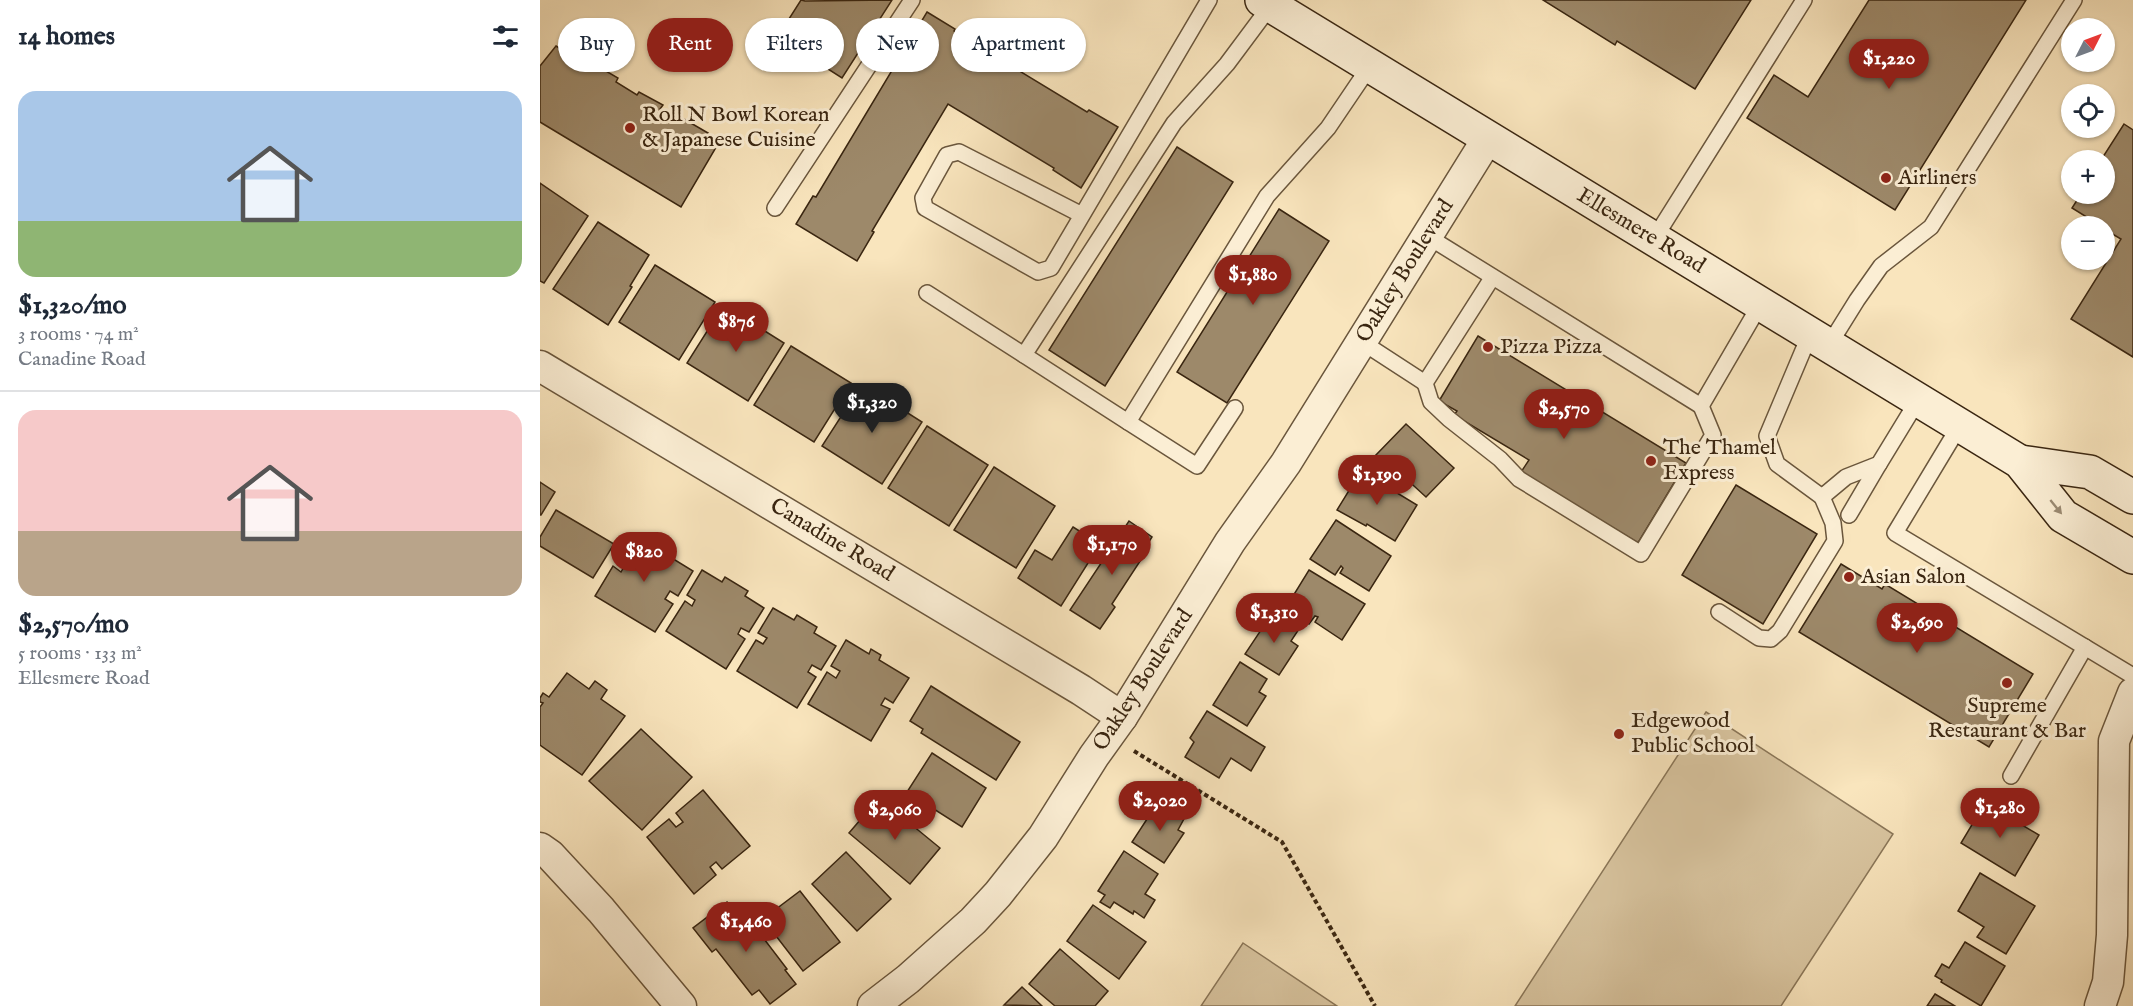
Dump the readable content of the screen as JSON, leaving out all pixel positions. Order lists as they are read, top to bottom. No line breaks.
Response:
{"streets":{"main road":["Ellesmere Road"],"street":["Oakley Boulevard","Canadine Road"]},"crossings":[["Ellesmere Road","Oakley Boulevard"],["Oakley Boulevard","Canadine Road"]],"places":["Roll N Bowl Korean & Japanese Cuisine","Airliners","Pizza Pizza","The Thamel Express","Asian Salon","Supreme Restaurant & Bar","Edgewood Public School"],"north":"top right","page":{"heading":"14 homes","map_buttons":["+","−"],"chip":["Buy","Rent","Filters","New","Apartment"],"price":["$1,220","$1,880","$876","$1,320","$2,570","$1,190","$1,170","$820","$1,310","$2,690","$2,020","$1,280","$2,060","$1,460"],"list":[{"name":"$1,320/mo","note":"3 rooms · 74 m² · Canadine Road"},{"name":"$2,570/mo","note":"5 rooms · 133 m² · Ellesmere Road"}]}}
